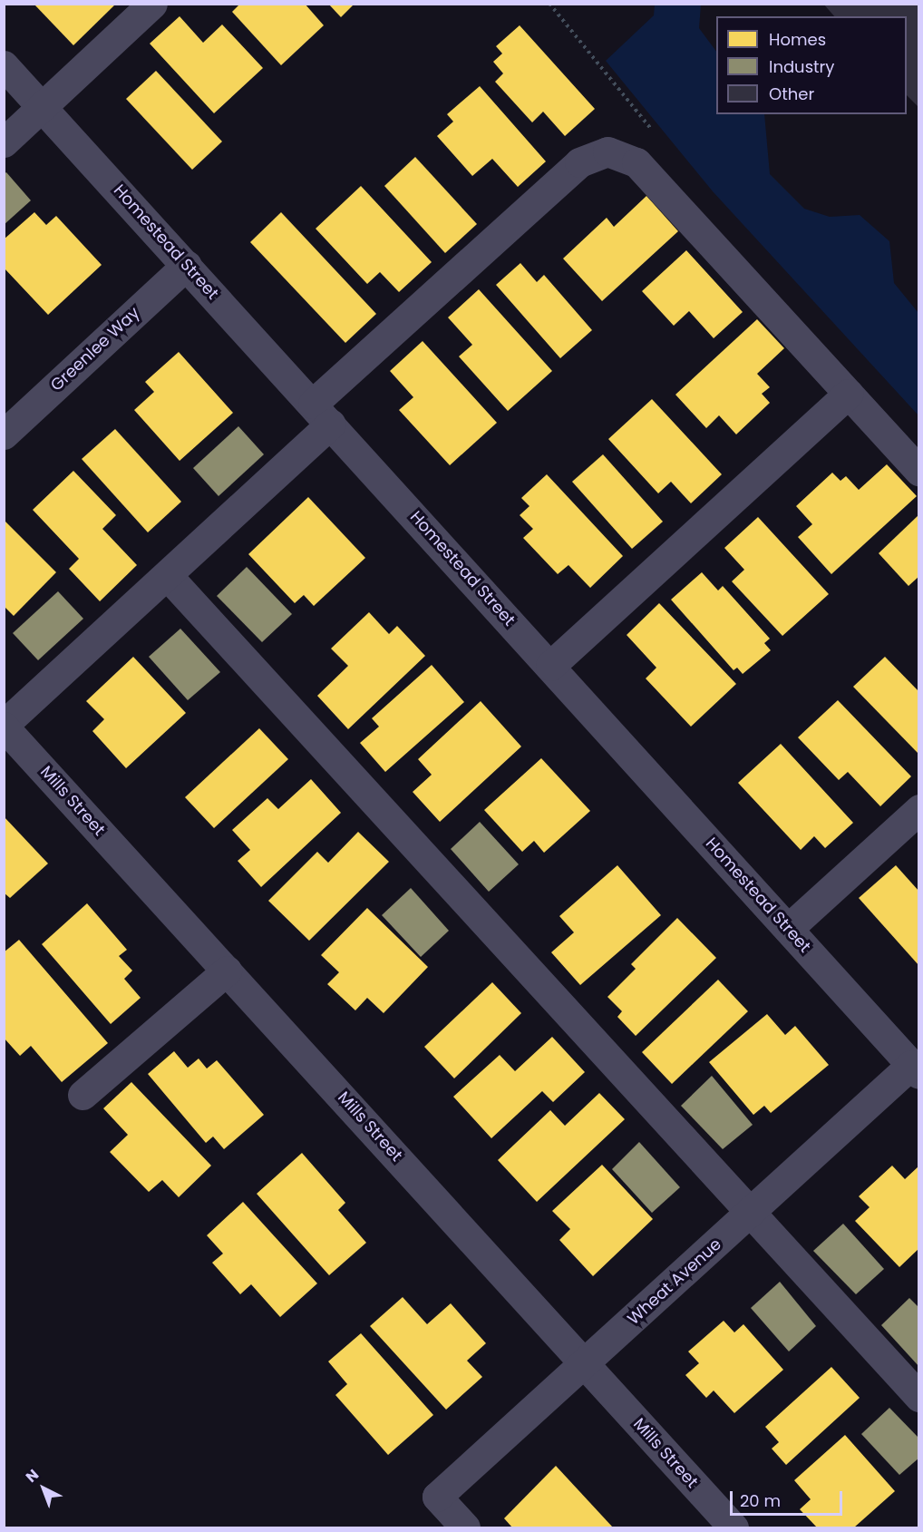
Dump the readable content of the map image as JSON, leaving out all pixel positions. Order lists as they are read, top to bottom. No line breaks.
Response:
{"streets":{"street":["Homestead Street","Greenlee Way","Mills Street","Wheat Avenue"]},"crossings":[["Homestead Street","Greenlee Way"],["Homestead Street","Wheat Avenue"],["Mills Street","Wheat Avenue"]],"legend":["Homes","Industry","Other"],"scale_bar":"20 m","north":"top left"}
